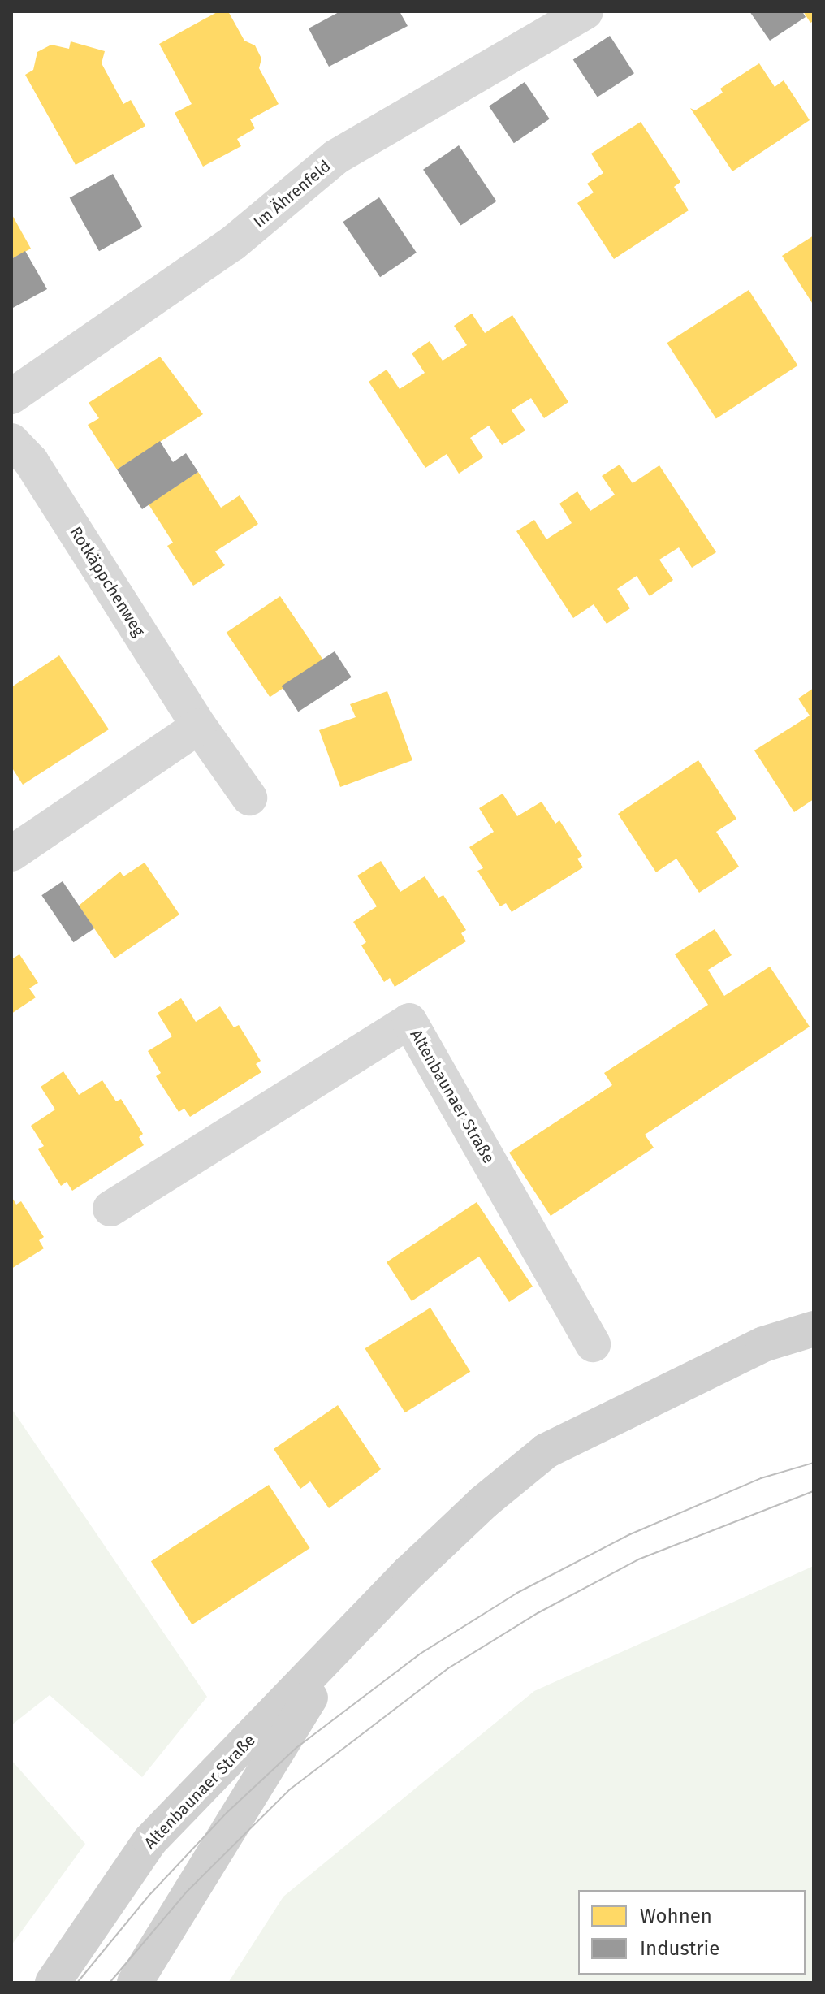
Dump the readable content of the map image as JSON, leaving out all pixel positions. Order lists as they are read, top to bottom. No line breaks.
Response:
{"streets":{"main road":["Altenbaunaer Straße"],"street":["Im Ährenfeld","Rotkäppchenweg"]},"legend":["Wohnen","Industrie"]}
